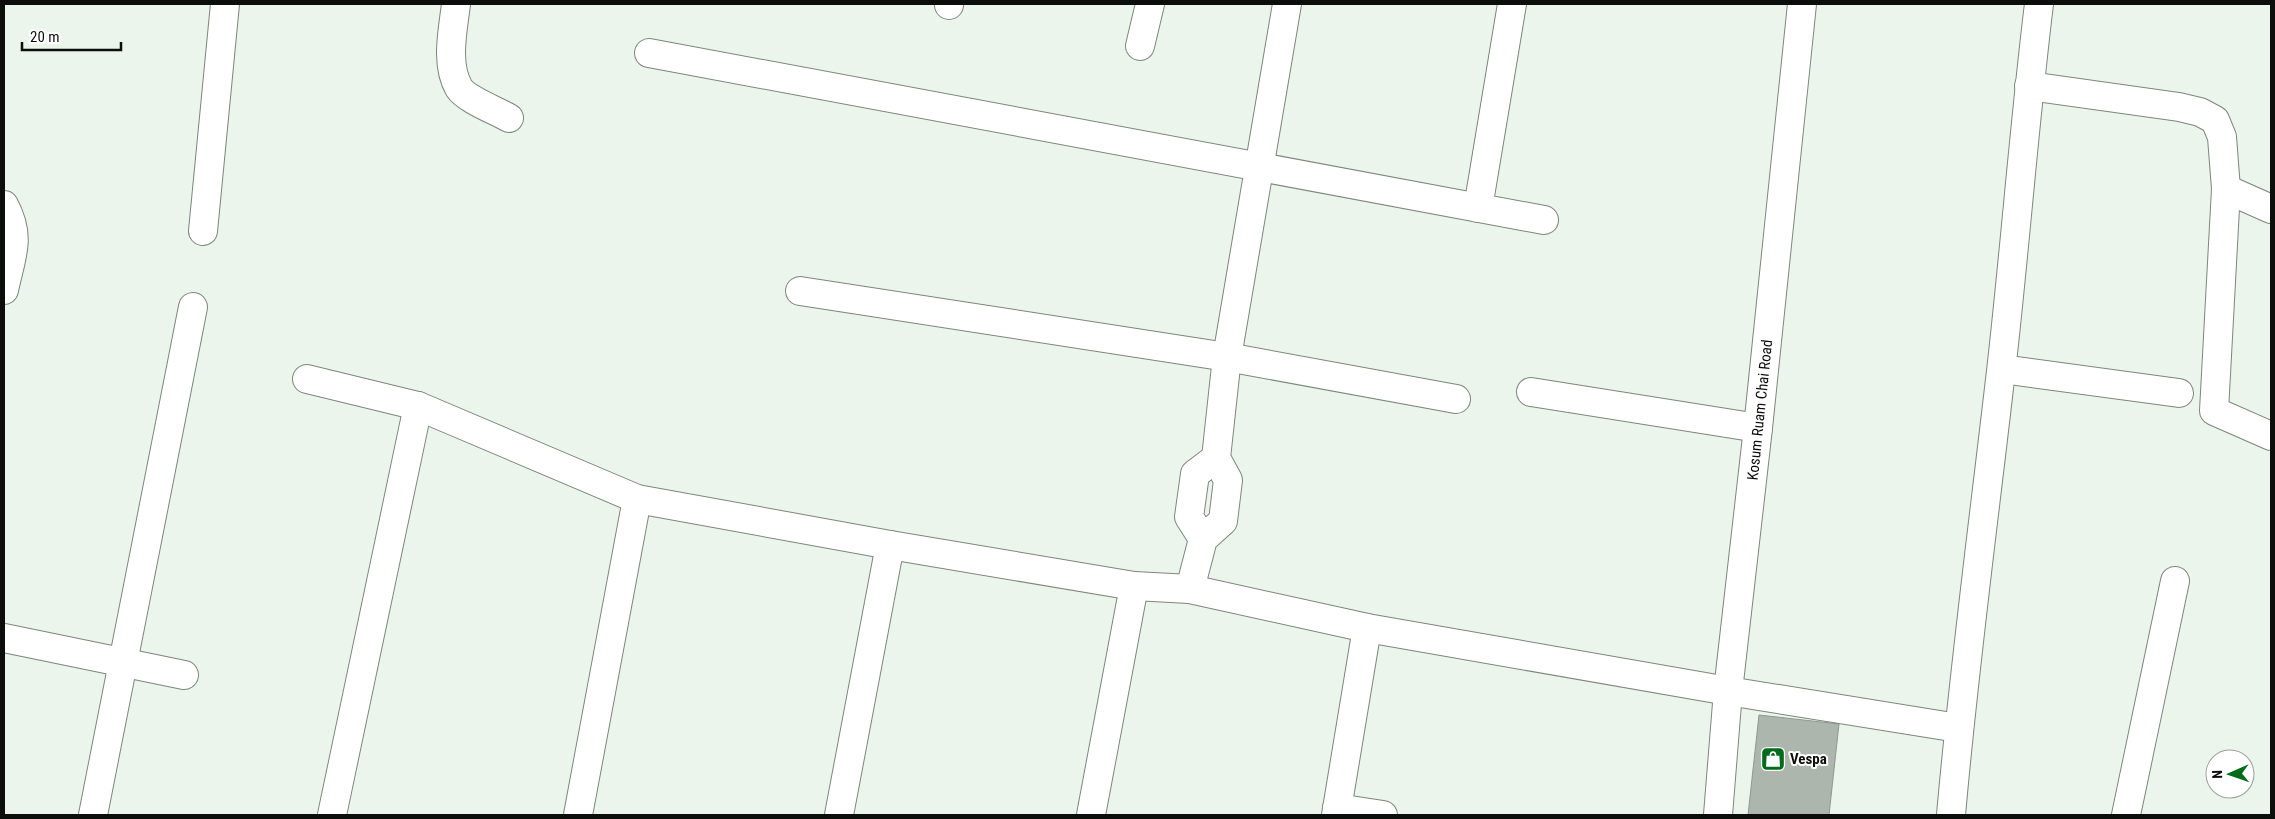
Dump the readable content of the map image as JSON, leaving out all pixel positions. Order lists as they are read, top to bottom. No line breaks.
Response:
{"streets":{"street":["Kosum Ruam Chai Road"]},"places":{"shop":["Vespa"]},"scale_bar":"20 m","north":"left"}
